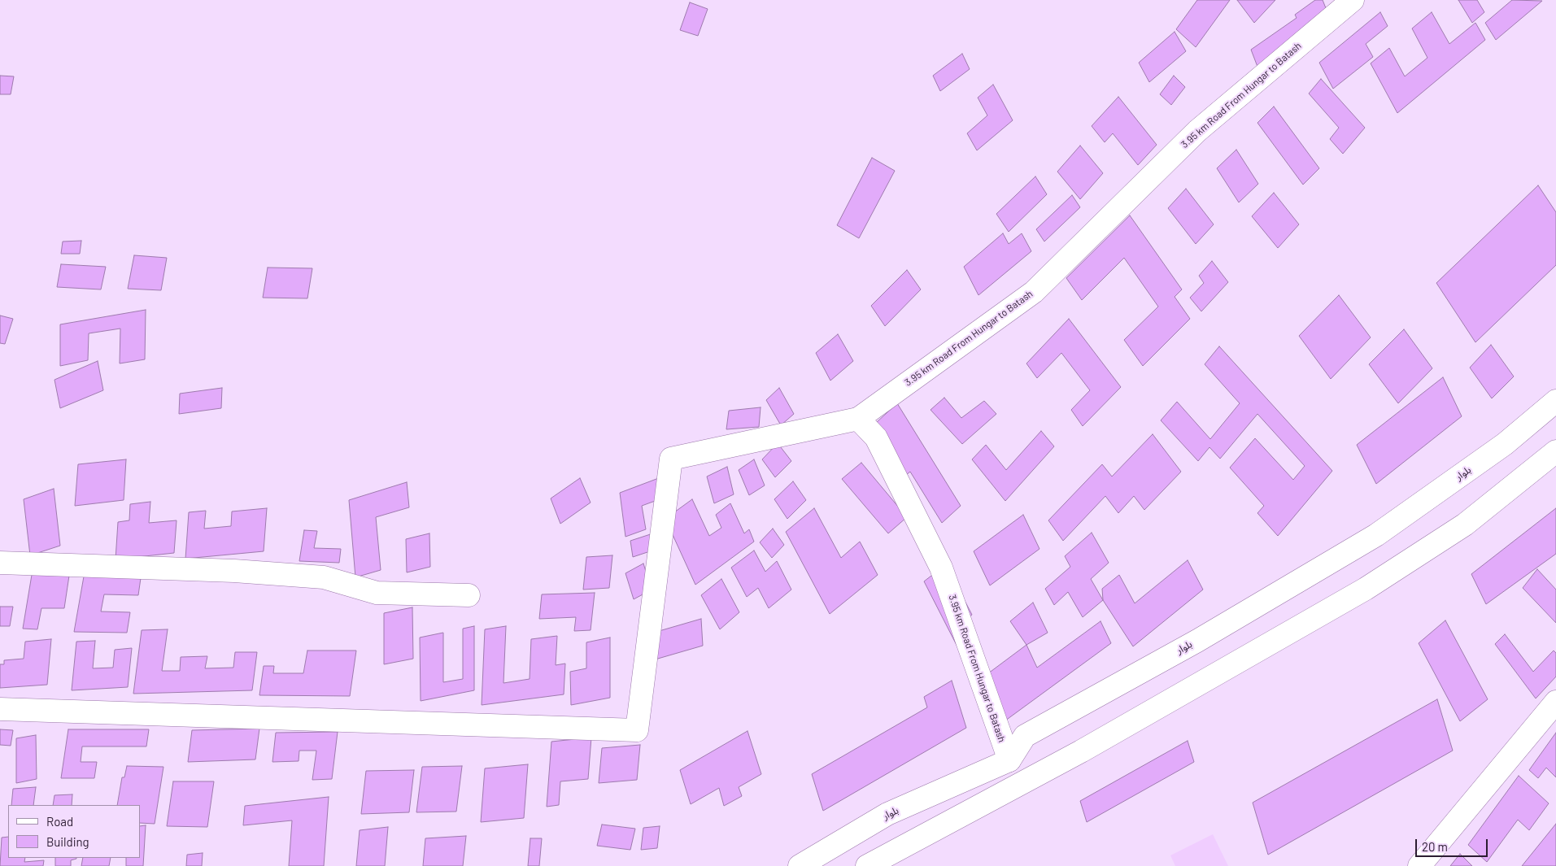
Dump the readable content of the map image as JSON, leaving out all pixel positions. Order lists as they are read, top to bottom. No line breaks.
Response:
{"streets":{"street":["3.95 km Road From Hungar to Batash","بلوار"]},"crossings":[["3.95 km Road From Hungar to Batash","بلوار"]],"legend":["Road","Building"],"scale_bar":"20 m"}
